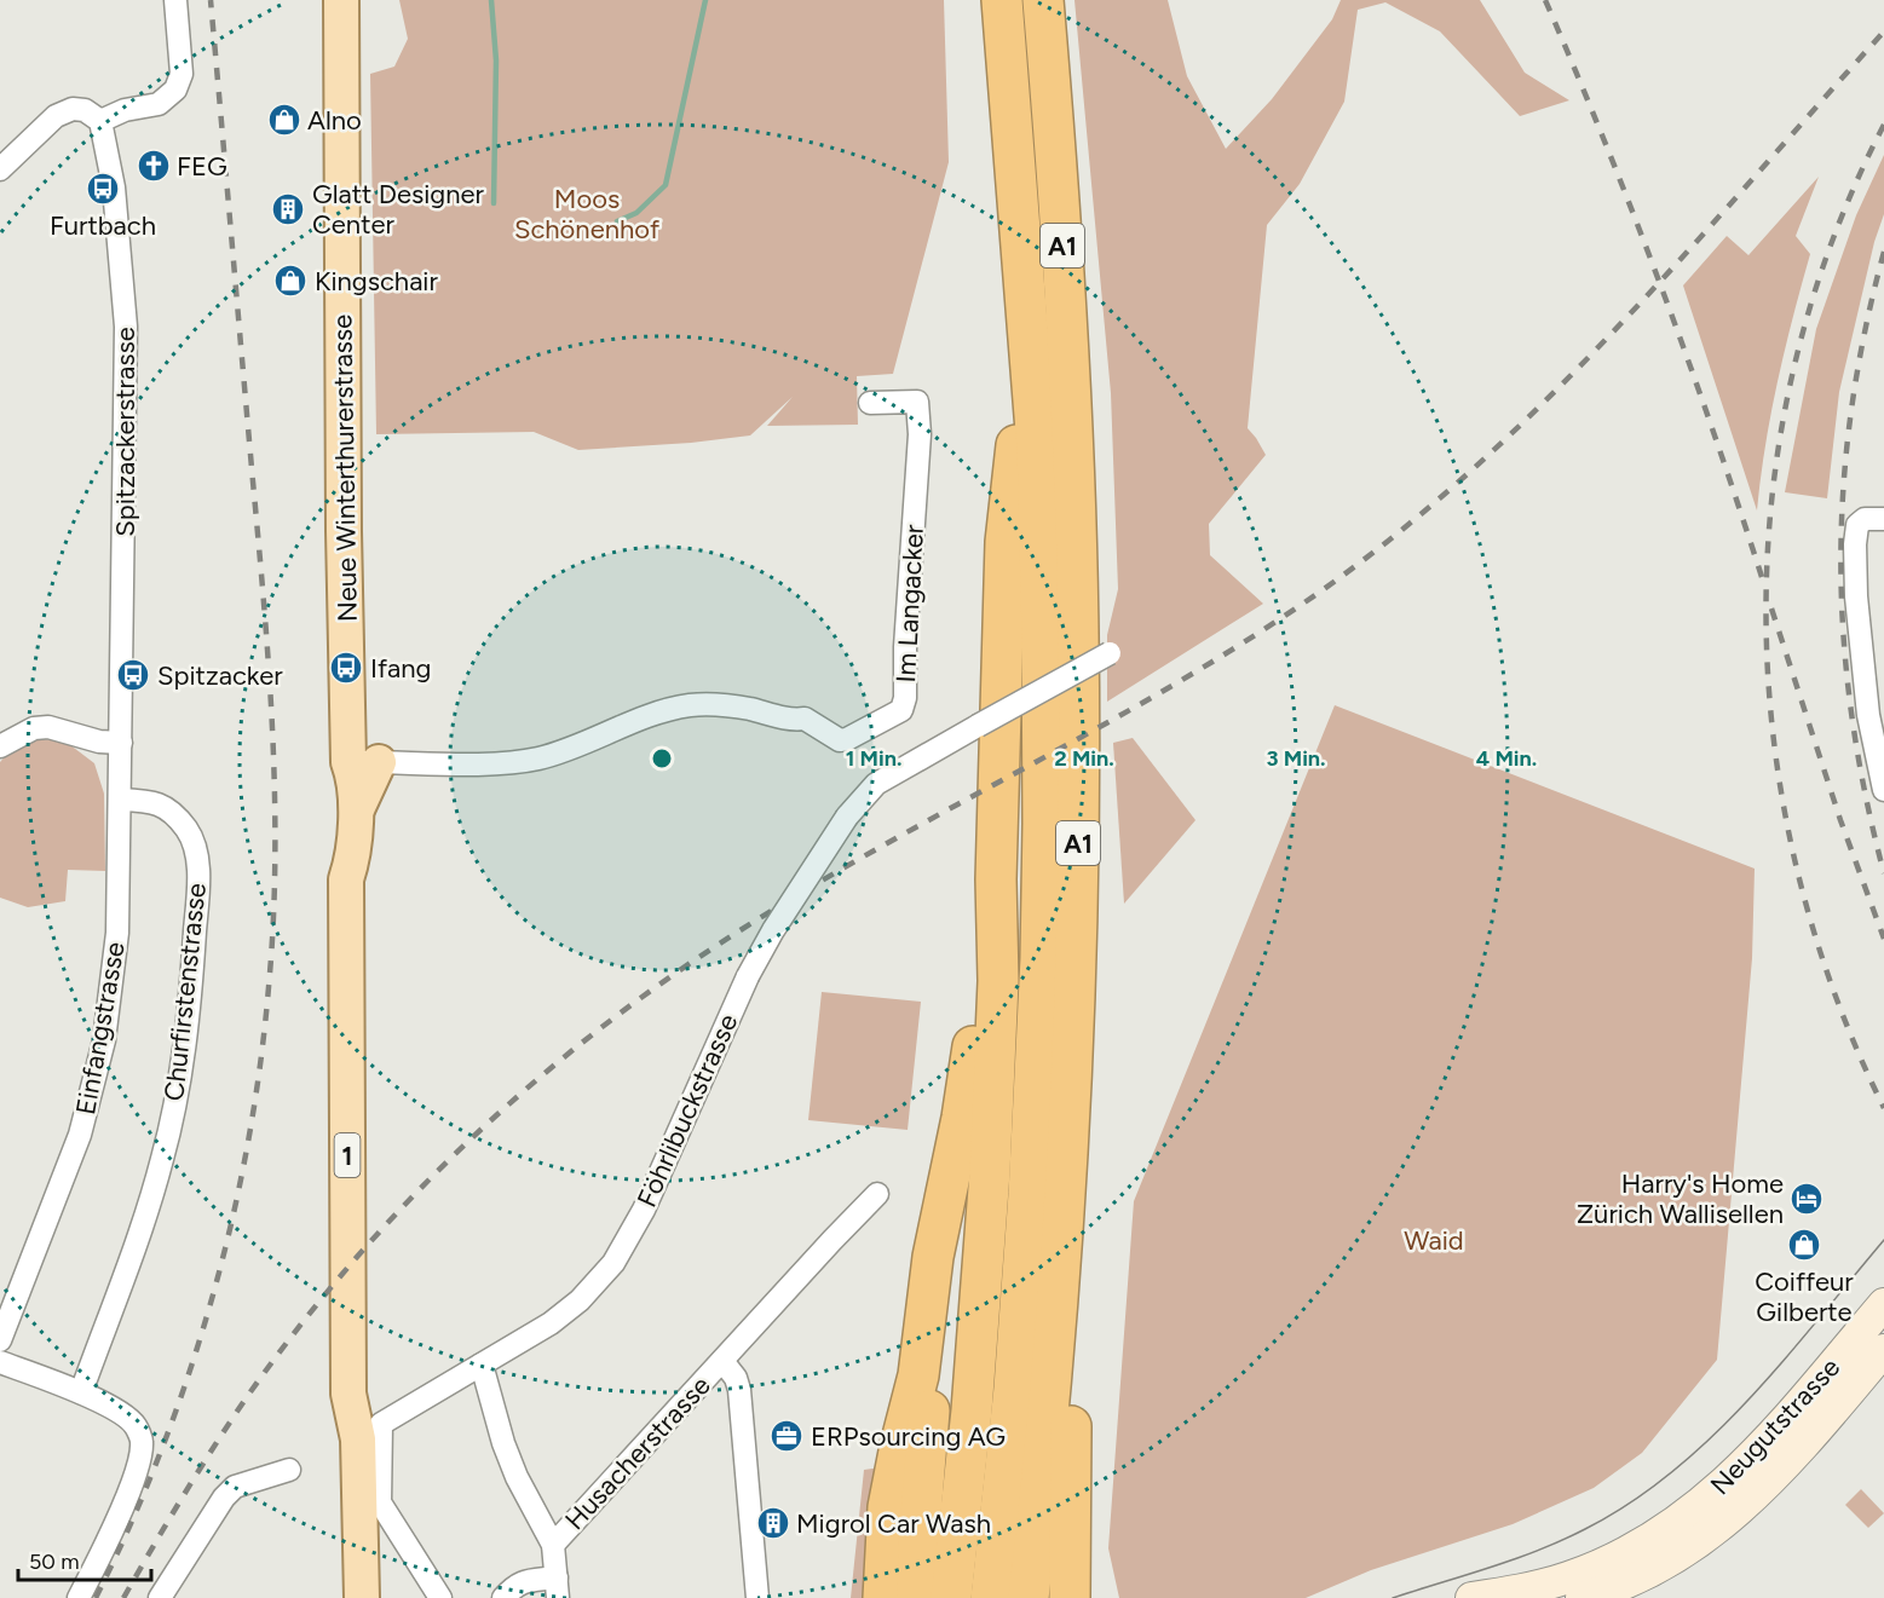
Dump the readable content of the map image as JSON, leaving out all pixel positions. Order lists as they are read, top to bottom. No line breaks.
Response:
{"streets":{"highway":["A1"],"main road":["Neue Winterthurerstrasse","1","Neugutstrasse"],"street":["Spitzackerstrasse","Im Langacker","Churfirstenstrasse","Einfangstrasse","Föhrlibuckstrasse","Husacherstrasse"]},"crossings":[["Spitzackerstrasse","Einfangstrasse"],["Neue Winterthurerstrasse","Im Langacker"],["Churfirstenstrasse","Einfangstrasse"]],"parks":["Moos Schönenhof","Waid"],"places":{"shop":["Alno","Kingschair","Coiffeur Gilberte"],"church":["FEG"],"bus stop":["Furtbach","Ifang","Spitzacker"],"building":["Glatt Designer Center","Migrol Car Wash"],"hotel":["Harry's Home Zürich Wallisellen"],"office":["ERPsourcing AG"]},"scale_bar":"50 m","rings":["1 Min.","2 Min.","3 Min.","4 Min."]}
